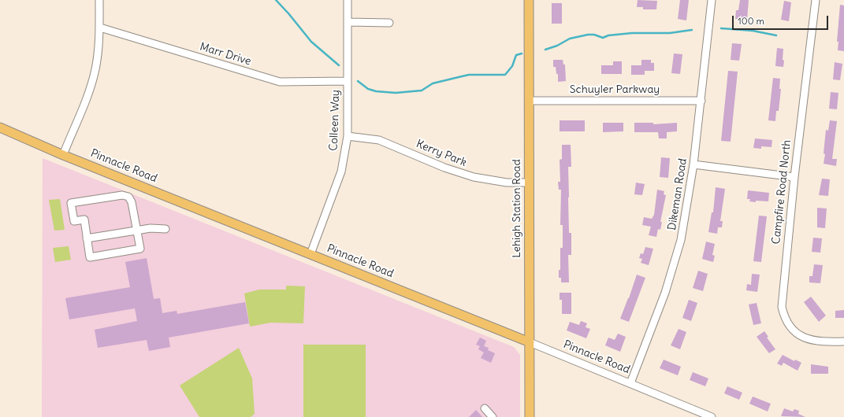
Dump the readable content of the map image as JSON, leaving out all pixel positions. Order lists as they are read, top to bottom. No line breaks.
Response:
{"streets":{"main road":["Pinnacle Road","Lehigh Station Road"],"street":["Marr Drive","Schuyler Parkway","Colleen Way","Kerry Park","Campfire Road North","Dikeman Road"]},"crossings":[["Marr Drive","Colleen Way"],["Schuyler Parkway","Dikeman Road"],["Schuyler Parkway","Lehigh Station Road"],["Colleen Way","Kerry Park"],["Colleen Way","Pinnacle Road"],["Kerry Park","Lehigh Station Road"],["Pinnacle Road","Dikeman Road"],["Pinnacle Road","Lehigh Station Road"]],"scale_bar":"100 m"}
